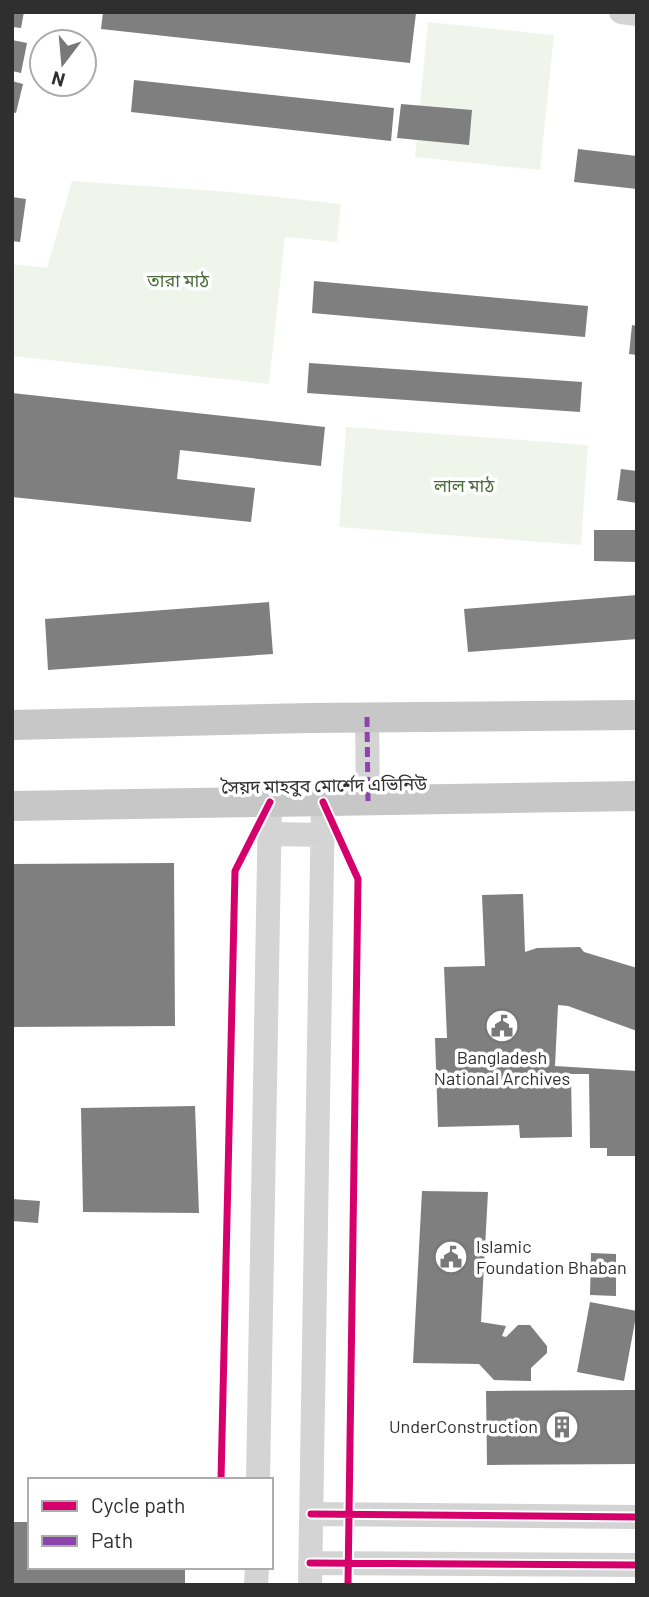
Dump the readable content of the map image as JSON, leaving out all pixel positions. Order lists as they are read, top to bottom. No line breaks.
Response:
{"streets":{"main road":["সৈয়দ মাহবুব মোর্শেদ এভিনিউ"]},"parks":["তারা মাঠ","লাল মাঠ"],"places":{"public building":["Bangladesh National Archives","Islamic Foundation Bhaban"],"building":["UnderConstruction"]},"legend":["Cycle path","Path"],"north":"bottom"}
